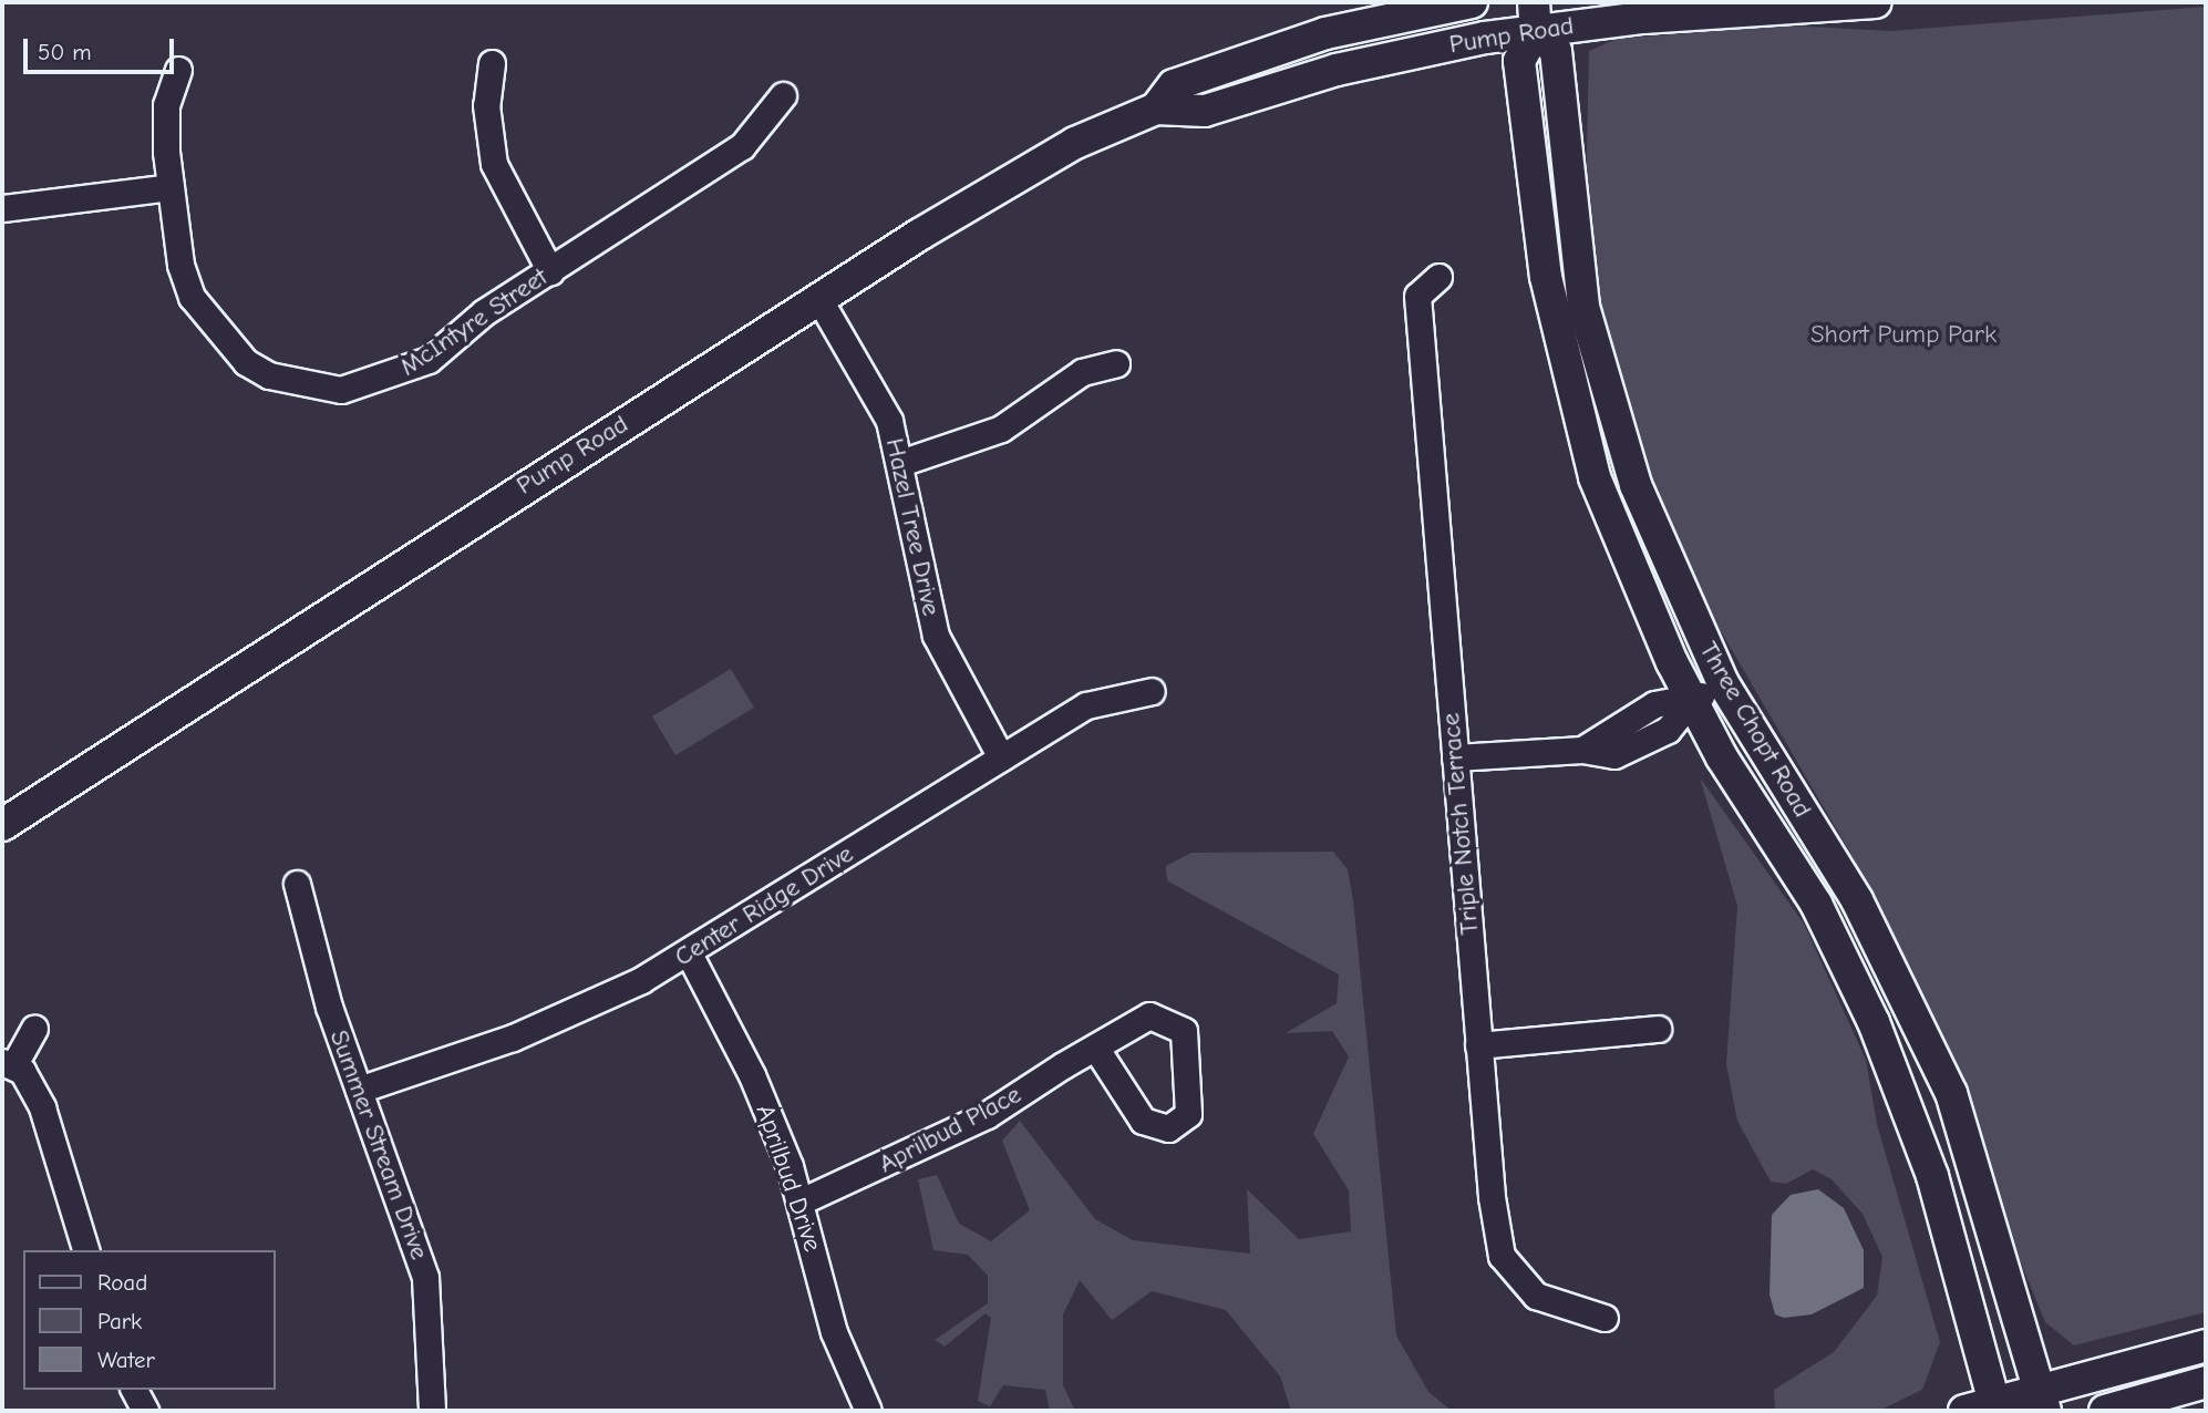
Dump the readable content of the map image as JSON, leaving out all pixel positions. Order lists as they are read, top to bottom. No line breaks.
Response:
{"streets":{"main road":["Pump Road","Three Chopt Road"],"street":["McIntyre Street","Hazel Tree Drive","Triple Notch Terrace","Center Ridge Drive","Aprilbud Place","Summer Stream Drive","Aprilbud Drive"]},"crossings":[["Pump Road","Hazel Tree Drive"],["Pump Road","Three Chopt Road"],["Hazel Tree Drive","Center Ridge Drive"],["Center Ridge Drive","Summer Stream Drive"],["Center Ridge Drive","Aprilbud Drive"],["Aprilbud Place","Aprilbud Drive"]],"parks":["Short Pump Park"],"legend":["Road","Park","Water"],"scale_bar":"50 m"}
